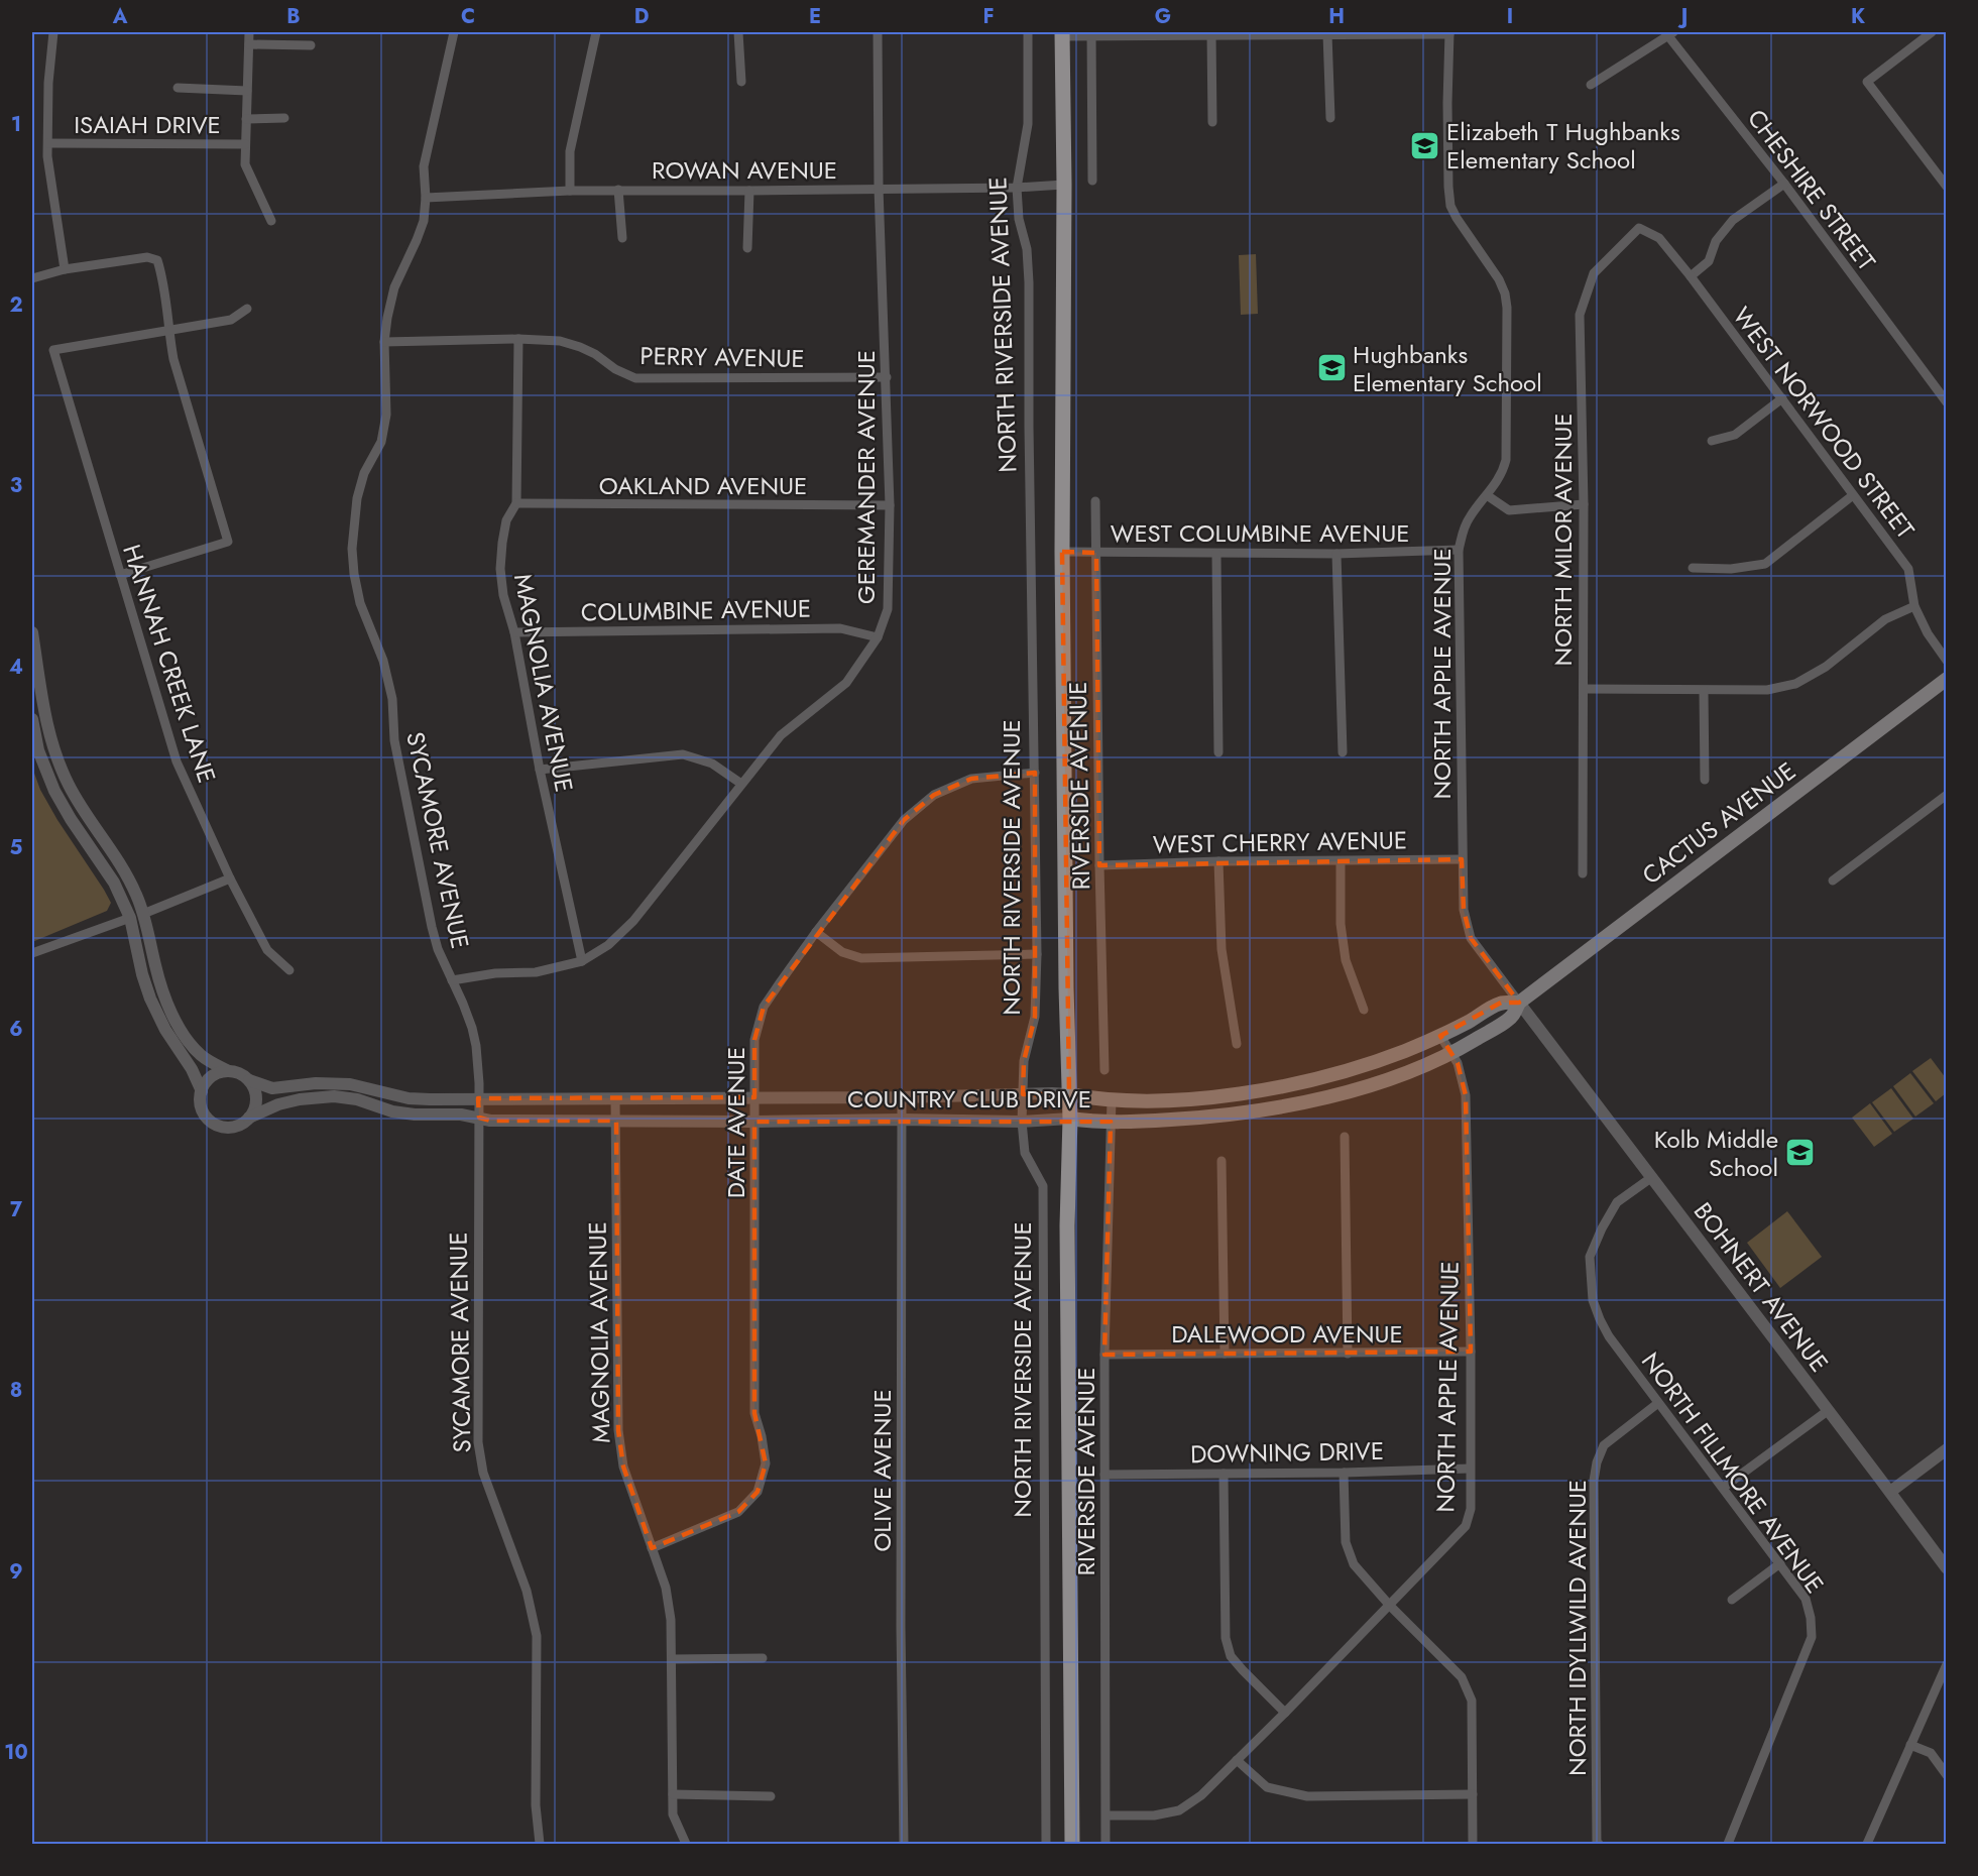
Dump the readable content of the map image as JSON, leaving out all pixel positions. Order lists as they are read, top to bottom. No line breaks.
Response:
{"streets":{"main road":["NORTH RIVERSIDE AVENUE","CACTUS AVENUE","COUNTRY CLUB DRIVE"],"street":["ISAIAH DRIVE","ROWAN AVENUE","CHESHIRE STREET","PERRY AVENUE","WEST NORWOOD STREET","GEREMANDER AVENUE","OAKLAND AVENUE","WEST COLUMBINE AVENUE","NORTH MILOR AVENUE","COLUMBINE AVENUE","HANNAH CREEK LANE","NORTH APPLE AVENUE","MAGNOLIA AVENUE","RIVERSIDE AVENUE","SYCAMORE AVENUE","WEST CHERRY AVENUE","DATE AVENUE","BOHNERT AVENUE","DALEWOOD AVENUE","DOWNING DRIVE","OLIVE AVENUE","NORTH FILLMORE AVENUE","NORTH IDYLLWILD AVENUE"]},"crossings":[["ROWAN AVENUE","NORTH RIVERSIDE AVENUE"],["ROWAN AVENUE","GEREMANDER AVENUE"],["ROWAN AVENUE","SYCAMORE AVENUE"],["NORTH RIVERSIDE AVENUE","WEST COLUMBINE AVENUE"],["NORTH RIVERSIDE AVENUE","COUNTRY CLUB DRIVE"],["NORTH RIVERSIDE AVENUE","DATE AVENUE"],["PERRY AVENUE","GEREMANDER AVENUE"],["PERRY AVENUE","MAGNOLIA AVENUE"],["PERRY AVENUE","SYCAMORE AVENUE"],["WEST NORWOOD STREET","NORTH MILOR AVENUE"],["GEREMANDER AVENUE","OAKLAND AVENUE"],["GEREMANDER AVENUE","COLUMBINE AVENUE"],["GEREMANDER AVENUE","MAGNOLIA AVENUE"],["GEREMANDER AVENUE","SYCAMORE AVENUE"],["OAKLAND AVENUE","MAGNOLIA AVENUE"],["WEST COLUMBINE AVENUE","NORTH APPLE AVENUE"],["WEST COLUMBINE AVENUE","RIVERSIDE AVENUE"],["COLUMBINE AVENUE","MAGNOLIA AVENUE"],["NORTH APPLE AVENUE","RIVERSIDE AVENUE"],["NORTH APPLE AVENUE","CACTUS AVENUE"],["NORTH APPLE AVENUE","WEST CHERRY AVENUE"],["NORTH APPLE AVENUE","COUNTRY CLUB DRIVE"],["NORTH APPLE AVENUE","BOHNERT AVENUE"],["NORTH APPLE AVENUE","DALEWOOD AVENUE"],["NORTH APPLE AVENUE","DOWNING DRIVE"],["MAGNOLIA AVENUE","COUNTRY CLUB DRIVE"],["MAGNOLIA AVENUE","DATE AVENUE"],["RIVERSIDE AVENUE","WEST CHERRY AVENUE"],["RIVERSIDE AVENUE","COUNTRY CLUB DRIVE"],["RIVERSIDE AVENUE","DALEWOOD AVENUE"],["RIVERSIDE AVENUE","DOWNING DRIVE"],["CACTUS AVENUE","COUNTRY CLUB DRIVE"],["CACTUS AVENUE","BOHNERT AVENUE"],["SYCAMORE AVENUE","COUNTRY CLUB DRIVE"],["COUNTRY CLUB DRIVE","DATE AVENUE"],["COUNTRY CLUB DRIVE","BOHNERT AVENUE"],["COUNTRY CLUB DRIVE","OLIVE AVENUE"],["BOHNERT AVENUE","NORTH FILLMORE AVENUE"],["NORTH FILLMORE AVENUE","NORTH IDYLLWILD AVENUE"]],"places":{"school or university":["Elizabeth T Hughbanks Elementary School","Hughbanks Elementary School","Kolb Middle School"]},"grid":{"columns":["A","B","C","D","E","F","G","H","I","J","K"],"rows":["1","2","3","4","5","6","7","8","9","10"]}}
